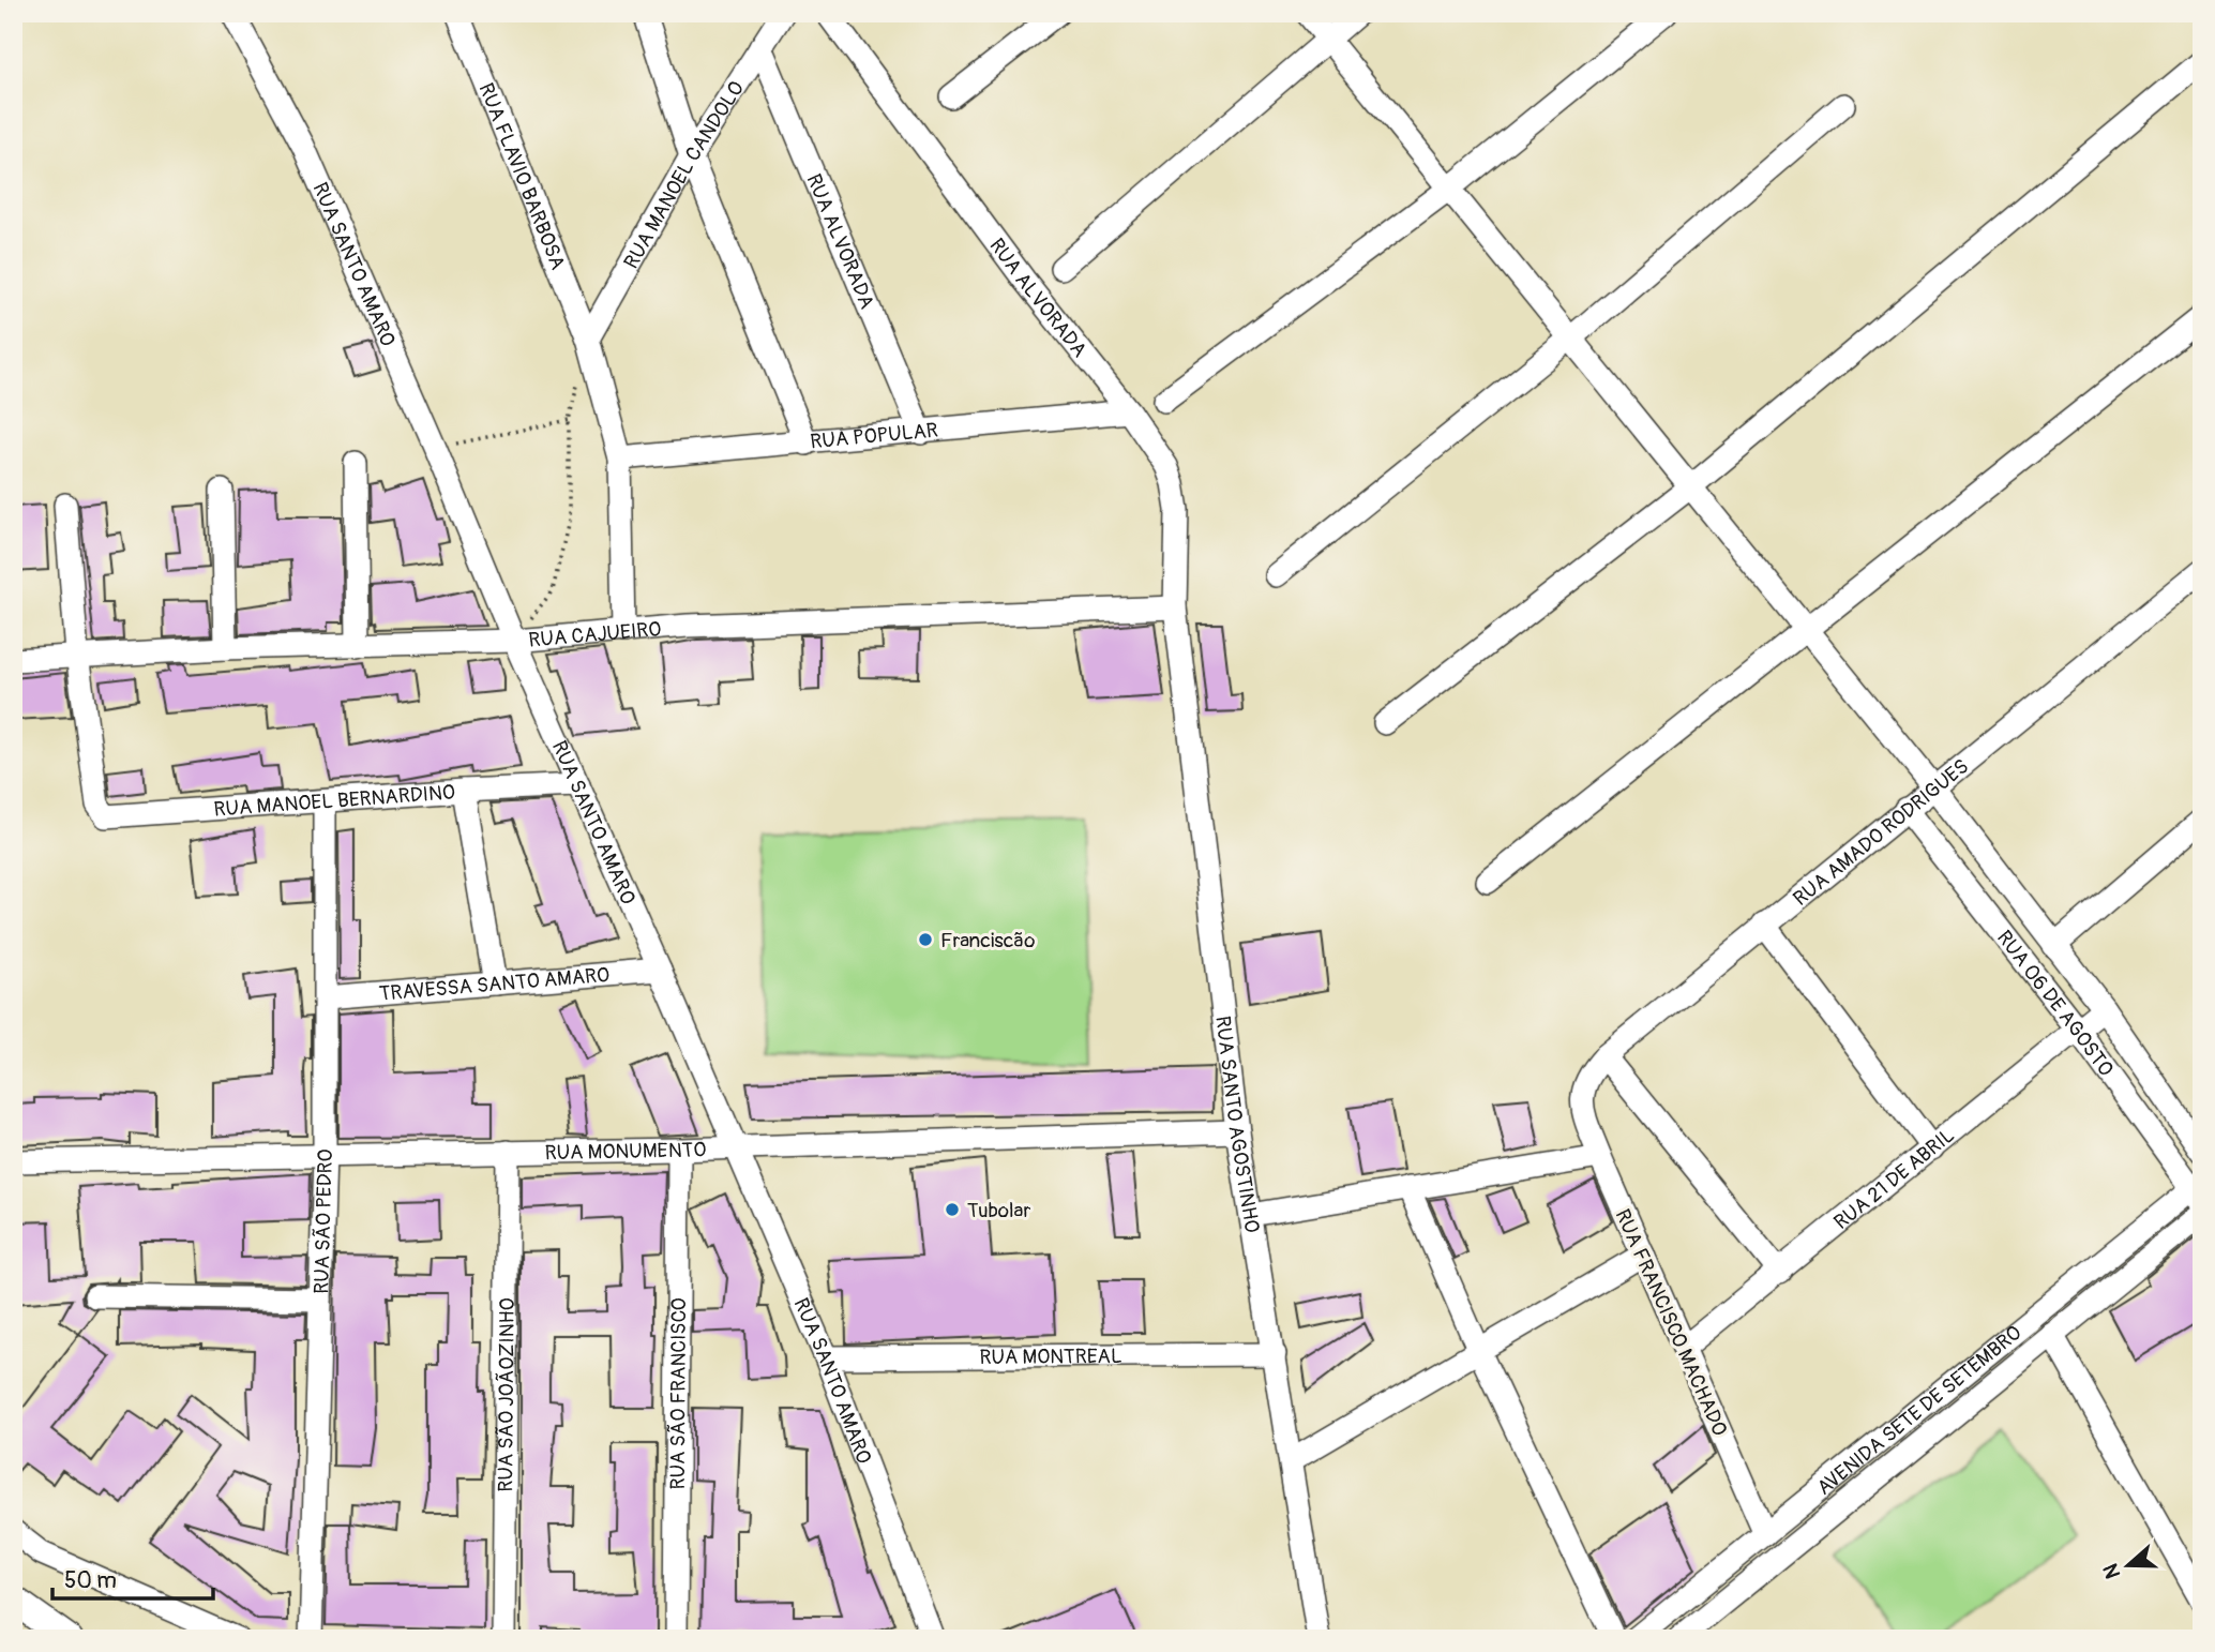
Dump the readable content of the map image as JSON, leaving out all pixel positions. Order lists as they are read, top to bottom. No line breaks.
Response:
{"streets":{"street":["RUA MANOEL CANDOLO","RUA FLAVIO BARBOSA","RUA ALVORADA","RUA SANTO AMARO","RUA POPULAR","RUA CAJUEIRO","RUA MANOEL BERNARDINO","RUA AMADO RODRIGUES","TRAVESSA SANTO AMARO","RUA 06 DE AGOSTO","RUA SANTO AGOSTINHO","RUA MONUMENTO","RUA 21 DE ABRIL","RUA SÃO PEDRO","RUA FRANCISCO MACHADO","RUA MONTREAL","RUA SÃO JOÃOZINHO","RUA SÃO FRANCISCO","AVENIDA SETE DE SETEMBRO"]},"crossings":[["RUA MANOEL CANDOLO","RUA FLAVIO BARBOSA"],["RUA MANOEL CANDOLO","RUA ALVORADA"],["RUA FLAVIO BARBOSA","RUA POPULAR"],["RUA FLAVIO BARBOSA","RUA CAJUEIRO"],["RUA ALVORADA","RUA POPULAR"],["RUA ALVORADA","RUA CAJUEIRO"],["RUA ALVORADA","RUA SANTO AGOSTINHO"],["RUA SANTO AMARO","RUA CAJUEIRO"],["RUA SANTO AMARO","RUA MANOEL BERNARDINO"],["RUA SANTO AMARO","TRAVESSA SANTO AMARO"],["RUA SANTO AMARO","RUA MONUMENTO"],["RUA SANTO AMARO","RUA MONTREAL"],["RUA CAJUEIRO","RUA MANOEL BERNARDINO"],["RUA CAJUEIRO","RUA SANTO AGOSTINHO"],["RUA MANOEL BERNARDINO","RUA SÃO PEDRO"],["RUA AMADO RODRIGUES","RUA 06 DE AGOSTO"],["RUA AMADO RODRIGUES","RUA FRANCISCO MACHADO"],["TRAVESSA SANTO AMARO","RUA SÃO PEDRO"],["RUA 06 DE AGOSTO","RUA 21 DE ABRIL"],["RUA 06 DE AGOSTO","AVENIDA SETE DE SETEMBRO"],["RUA SANTO AGOSTINHO","RUA MONUMENTO"],["RUA SANTO AGOSTINHO","RUA MONTREAL"],["RUA MONUMENTO","RUA SÃO PEDRO"],["RUA MONUMENTO","RUA SÃO JOÃOZINHO"],["RUA MONUMENTO","RUA SÃO FRANCISCO"],["RUA 21 DE ABRIL","RUA FRANCISCO MACHADO"],["RUA FRANCISCO MACHADO","AVENIDA SETE DE SETEMBRO"]],"places":["Franciscão","Tubolar"],"scale_bar":"50 m","north":"left"}
